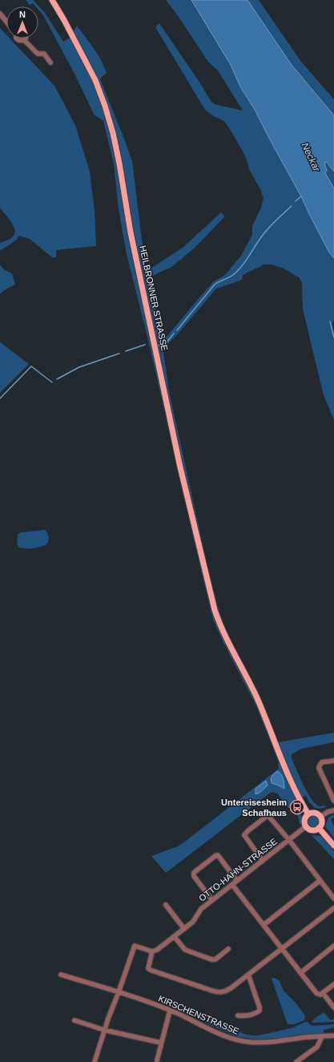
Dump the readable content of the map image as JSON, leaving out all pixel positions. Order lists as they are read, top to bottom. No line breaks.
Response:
{"streets":{"main road":["HEILBRONNER STRASSE"],"street":["OTTO-HAHN-STRASSE","KIRSCHENSTRASSE"]},"crossings":[["HEILBRONNER STRASSE","OTTO-HAHN-STRASSE"]],"water":["Neckar"],"places":{"bus stop":["Untereisesheim Schafhaus"]},"north":"top"}
